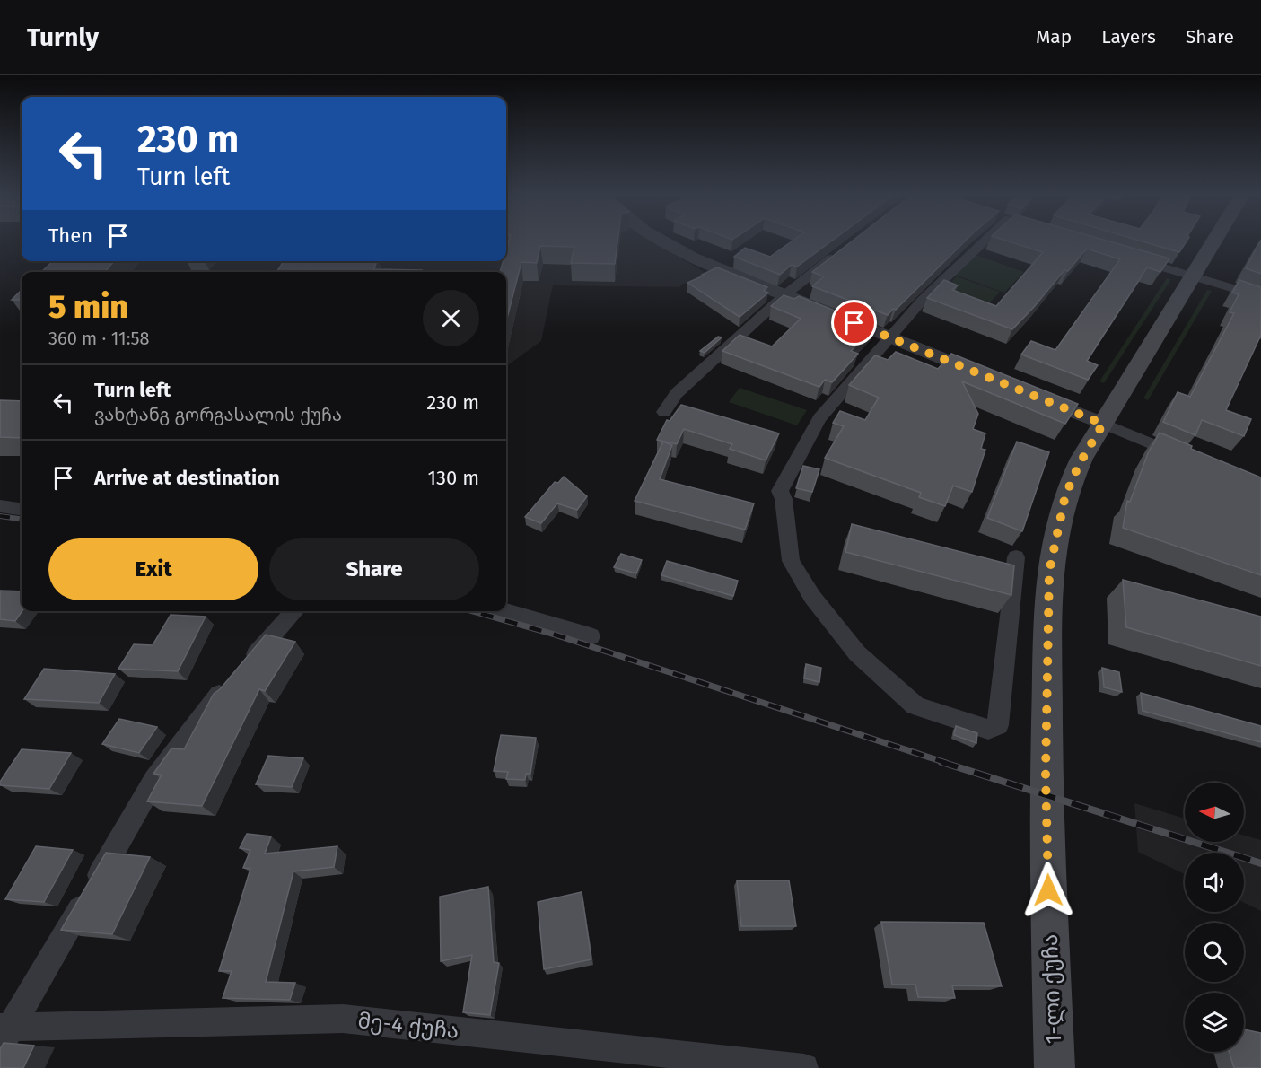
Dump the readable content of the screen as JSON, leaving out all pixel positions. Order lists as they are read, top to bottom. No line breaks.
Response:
{"streets":{"main road":["1-ლი ქუჩა"],"street":["მე-4 ქუჩა"]},"north":"left","page":{"header":"Turnly","nav":["Map","Layers","Share"],"turn":["230 m","Turn left"],"then":"Then","heading":["5 min","360 m · 11:58"],"list":[{"name":"Turn left","note":"ვახტანგ გორგასალის ქუჩა","value":"230 m"},{"name":"Arrive at destination","value":"130 m"}],"buttons":["Exit","Share"]}}
